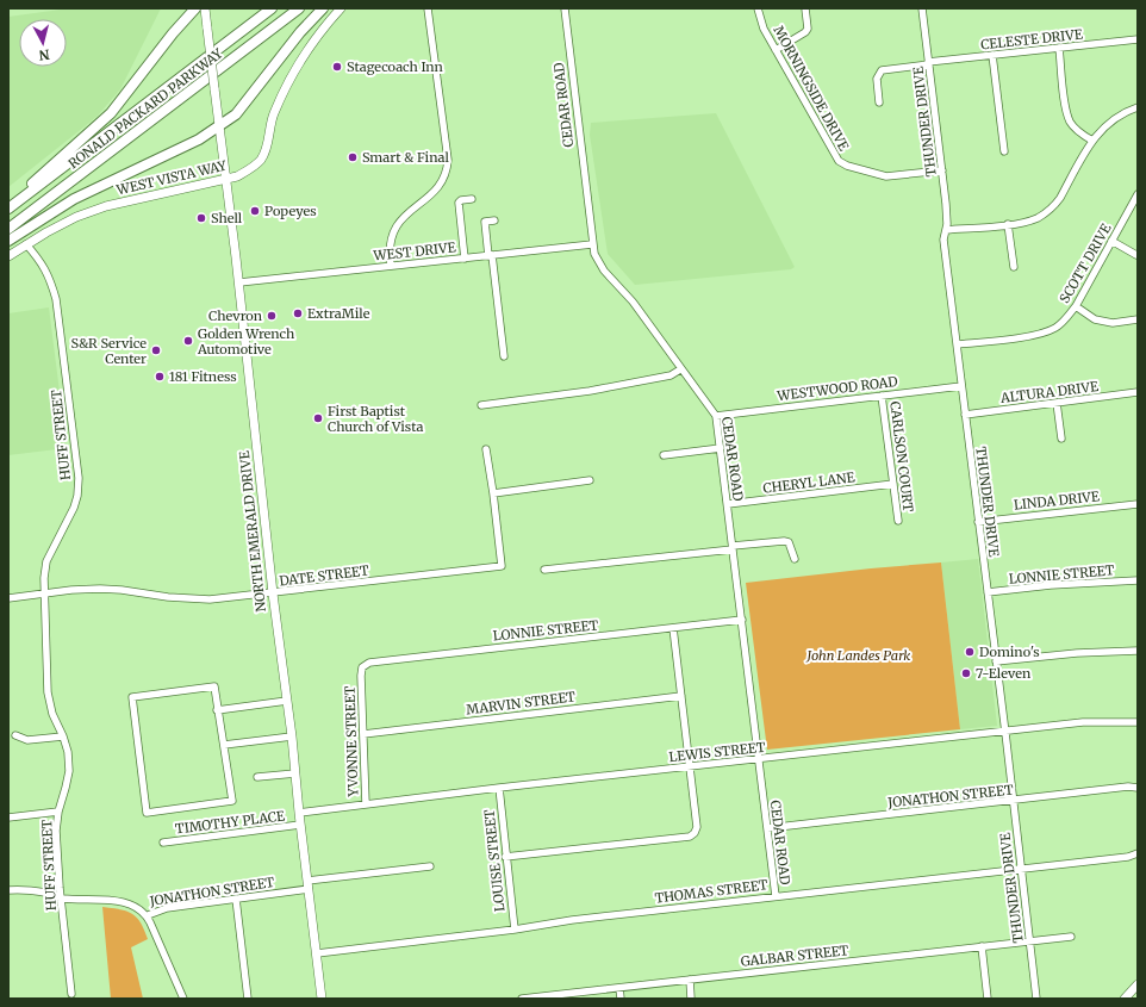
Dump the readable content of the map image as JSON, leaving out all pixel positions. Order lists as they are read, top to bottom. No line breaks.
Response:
{"streets":{"highway":["RONALD PACKARD PARKWAY"],"main road":["WEST VISTA WAY","NORTH EMERALD DRIVE"],"street":["CELESTE DRIVE","MORNINGSIDE DRIVE","CEDAR ROAD","THUNDER DRIVE","WEST DRIVE","SCOTT DRIVE","WESTWOOD ROAD","ALTURA DRIVE","HUFF STREET","CARLSON COURT","CHERYL LANE","LINDA DRIVE","LONNIE STREET","DATE STREET","MARVIN STREET","YVONNE STREET","LEWIS STREET","JONATHON STREET","TIMOTHY PLACE","LOUISE STREET","THOMAS STREET","GALBAR STREET"]},"crossings":[["CELESTE DRIVE","THUNDER DRIVE"],["MORNINGSIDE DRIVE","THUNDER DRIVE"],["CEDAR ROAD","WEST DRIVE"],["CEDAR ROAD","WESTWOOD ROAD"],["CEDAR ROAD","CHERYL LANE"],["CEDAR ROAD","LONNIE STREET"],["CEDAR ROAD","LEWIS STREET"],["CEDAR ROAD","JONATHON STREET"],["CEDAR ROAD","THOMAS STREET"],["THUNDER DRIVE","SCOTT DRIVE"],["THUNDER DRIVE","WESTWOOD ROAD"],["THUNDER DRIVE","ALTURA DRIVE"],["THUNDER DRIVE","LINDA DRIVE"],["THUNDER DRIVE","LONNIE STREET"],["THUNDER DRIVE","LEWIS STREET"],["THUNDER DRIVE","JONATHON STREET"],["THUNDER DRIVE","THOMAS STREET"],["THUNDER DRIVE","GALBAR STREET"],["WEST VISTA WAY","HUFF STREET"],["WEST VISTA WAY","NORTH EMERALD DRIVE"],["WEST DRIVE","NORTH EMERALD DRIVE"],["WESTWOOD ROAD","CARLSON COURT"],["HUFF STREET","DATE STREET"],["HUFF STREET","JONATHON STREET"],["CARLSON COURT","CHERYL LANE"],["NORTH EMERALD DRIVE","DATE STREET"],["NORTH EMERALD DRIVE","LEWIS STREET"],["NORTH EMERALD DRIVE","JONATHON STREET"],["NORTH EMERALD DRIVE","TIMOTHY PLACE"],["NORTH EMERALD DRIVE","THOMAS STREET"],["LONNIE STREET","YVONNE STREET"],["MARVIN STREET","YVONNE STREET"],["YVONNE STREET","LEWIS STREET"],["LEWIS STREET","LOUISE STREET"],["LOUISE STREET","THOMAS STREET"]],"parks":["John Landes Park"],"places":["Stagecoach Inn","Smart & Final","Popeyes","Shell","ExtraMile","Chevron","Golden Wrench Automotive","S&R Service Center","181 Fitness","First Baptist Church of Vista","Domino's","7-Eleven"],"north":"bottom"}
